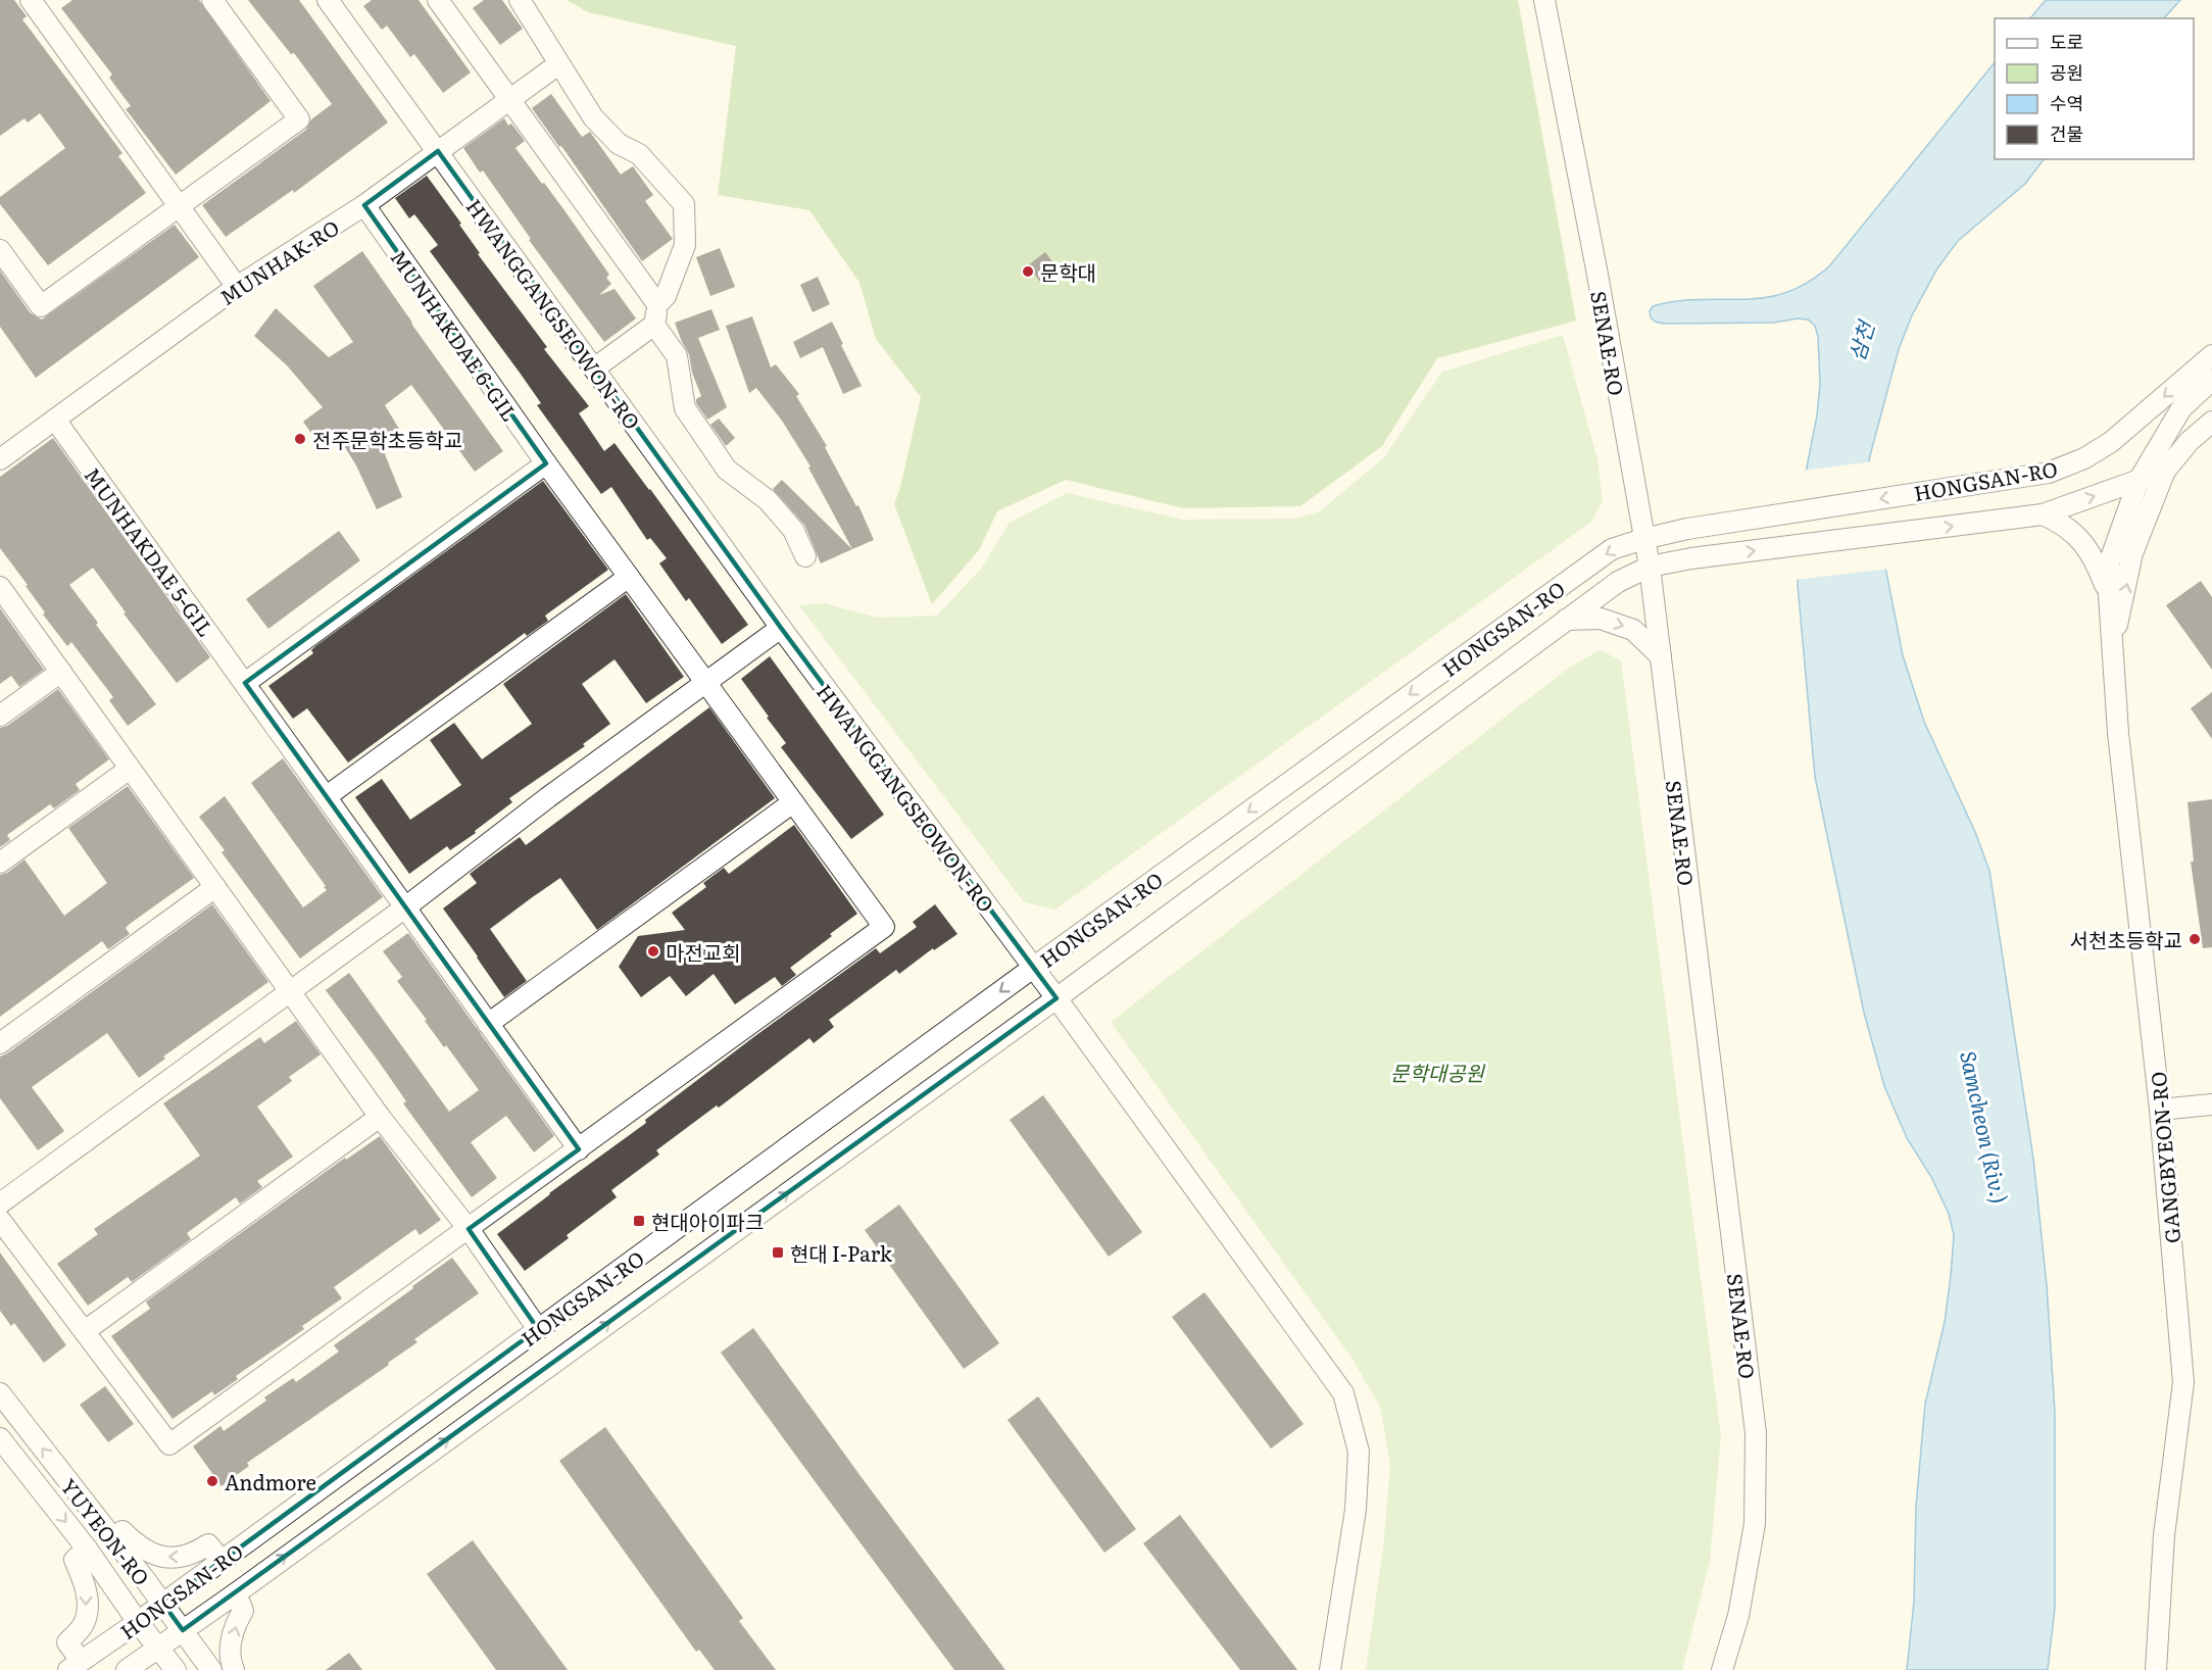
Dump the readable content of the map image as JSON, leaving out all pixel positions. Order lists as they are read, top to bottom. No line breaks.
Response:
{"streets":{"street":["MUNHAK-RO","HWANGGANGSEOWON-RO","MUNHAKDAE 6-GIL","SENAE-RO","HONGSAN-RO","MUNHAKDAE 5-GIL","GANGBYEON-RO","YUYEON-RO"]},"crossings":[["MUNHAK-RO","HWANGGANGSEOWON-RO"],["MUNHAK-RO","MUNHAKDAE 6-GIL"],["MUNHAK-RO","MUNHAKDAE 5-GIL"],["HWANGGANGSEOWON-RO","HONGSAN-RO"],["MUNHAKDAE 6-GIL","MUNHAKDAE 5-GIL"],["SENAE-RO","HONGSAN-RO"],["HONGSAN-RO","GANGBYEON-RO"],["HONGSAN-RO","YUYEON-RO"]],"water":["삼천","Samcheon (Riv.)"],"parks":["문학대공원"],"places":{"other":["문학대","전주문학초등학교","서천초등학교","마전교회","Andmore"],"transit":["현대아이파크","현대 I-Park"]},"legend":["도로","공원","수역","건물"]}
